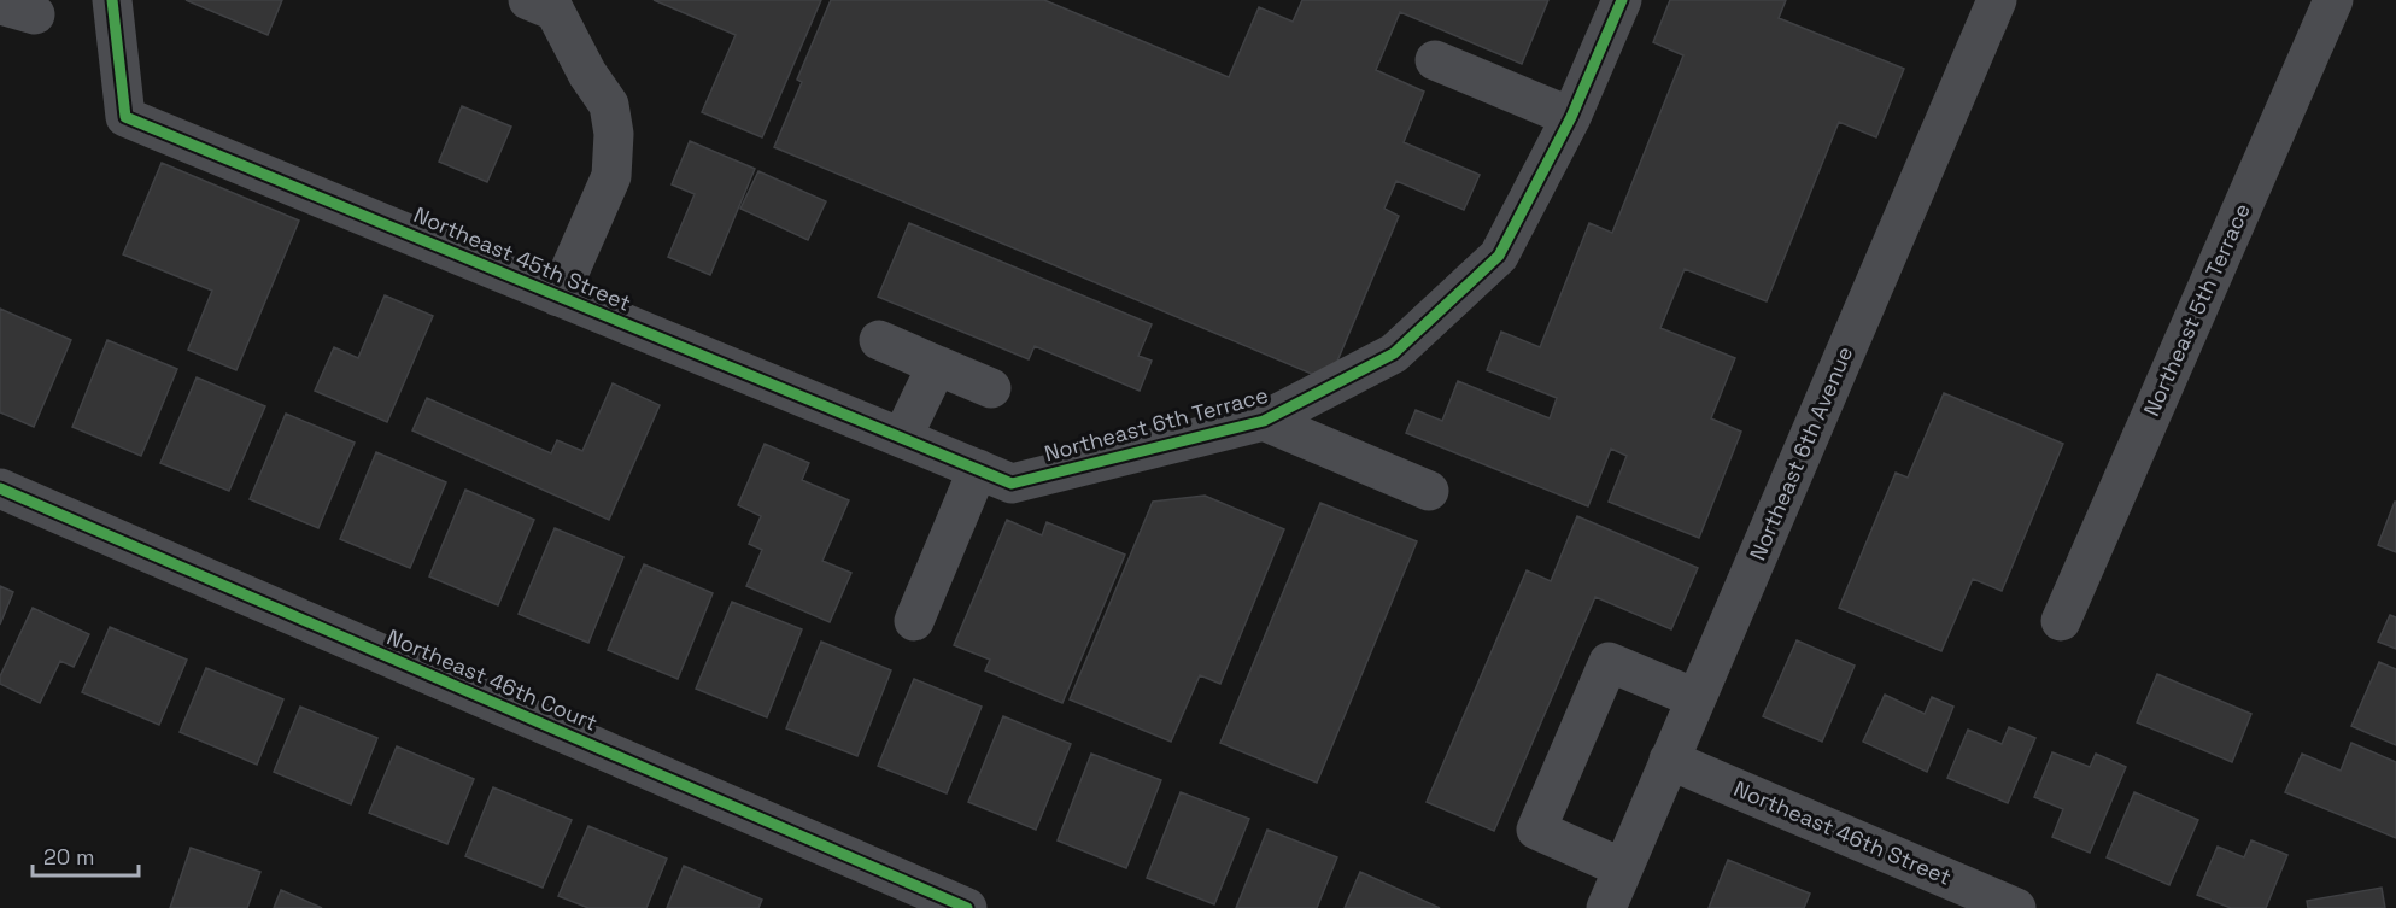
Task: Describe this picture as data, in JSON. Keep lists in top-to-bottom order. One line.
{"streets":{"street":["Northeast 45th Street","Northeast 5th Terrace","Northeast 6th Terrace","Northeast 6th Avenue","Northeast 46th Court","Northeast 46th Street"]},"crossings":[["Northeast 45th Street","Northeast 6th Terrace"],["Northeast 6th Avenue","Northeast 46th Street"]],"scale_bar":"20 m"}
